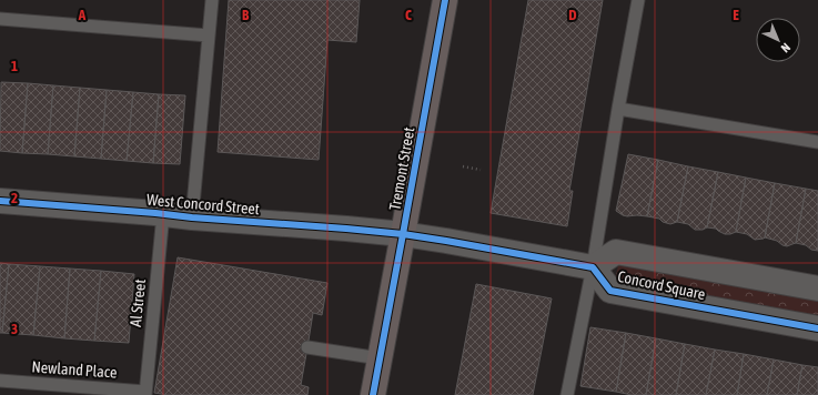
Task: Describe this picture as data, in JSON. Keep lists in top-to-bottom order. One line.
{"streets":{"main road":["Tremont Street"],"street":["West Concord Street","Concord Square"],"lane":["Al Street","Newland Place"]},"crossings":[["Tremont Street","West Concord Street"],["West Concord Street","Al Street"],["Al Street","Newland Place"]],"north":"bottom right","grid":{"columns":["A","B","C","D","E"],"rows":["1","2","3"]}}
